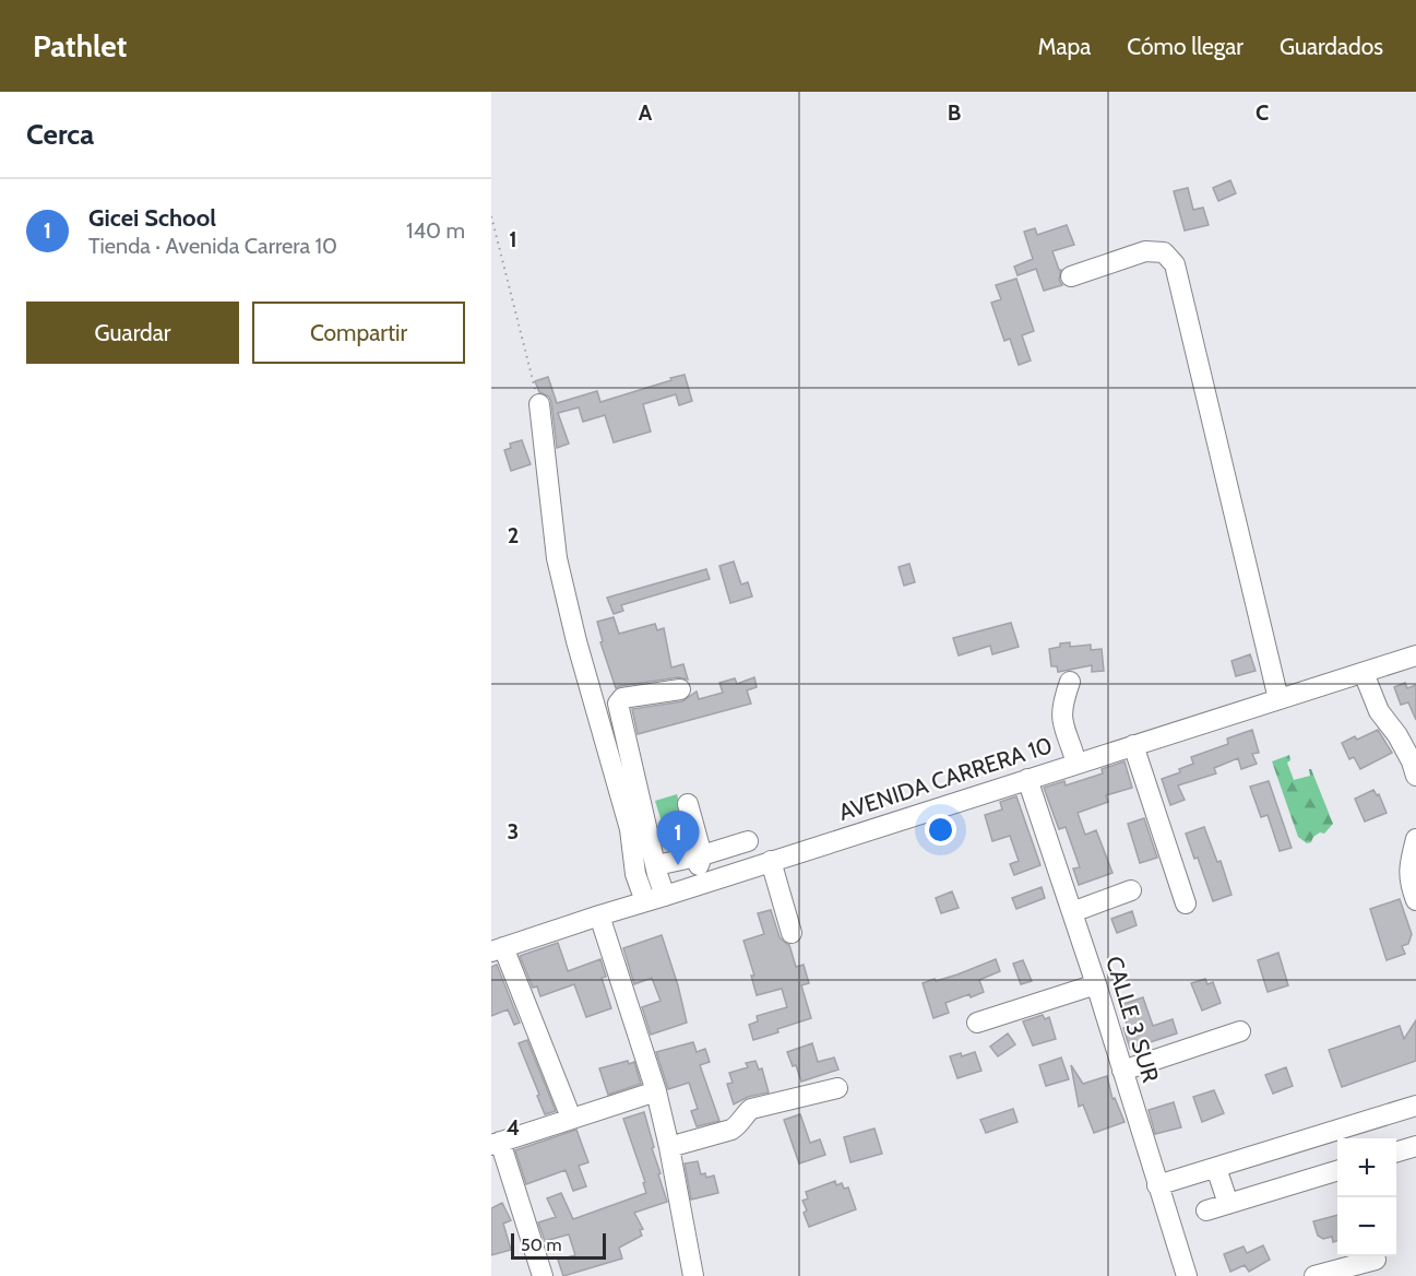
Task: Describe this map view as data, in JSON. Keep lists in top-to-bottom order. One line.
{"streets":{"street":["AVENIDA CARRERA 10","CALLE 3 SUR"]},"crossings":[["AVENIDA CARRERA 10","CALLE 3 SUR"]],"scale_bar":"50 m","page":{"header":"Pathlet","nav":["Mapa","Cómo llegar","Guardados"],"heading":"Cerca","list":[{"mark":"1","name":"Gicei School","note":"Tienda · Avenida Carrera 10","value":"140 m"}],"buttons":["Guardar","Compartir"],"pins":"1","map_buttons":["+","−"],"scale":"50 m"},"grid":{"columns":["A","B","C"],"rows":["1","2","3","4"]}}
